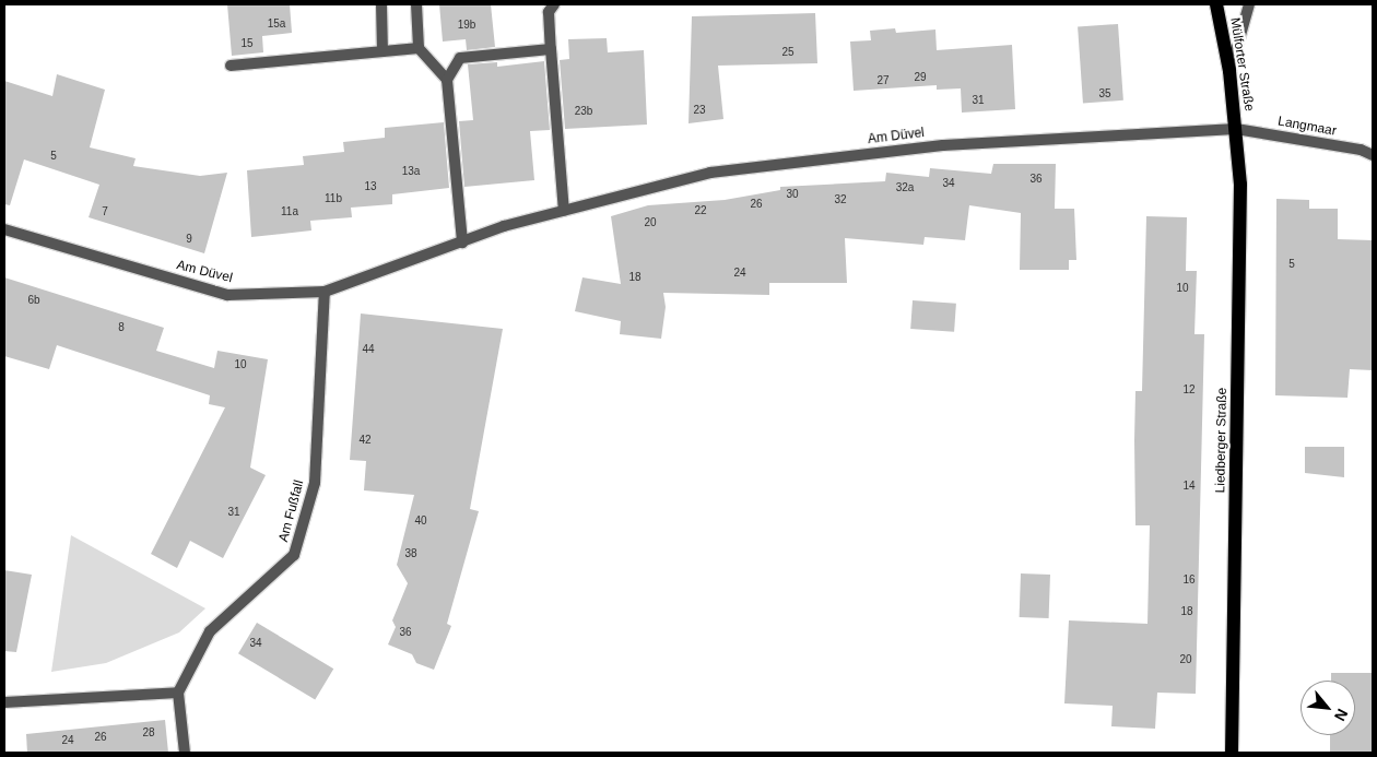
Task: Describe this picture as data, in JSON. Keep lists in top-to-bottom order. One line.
{"streets":{"main road":["Mülforter Straße","Liedberger Straße"],"street":["Langmaar","Am Düvel","Am Fußfall"]},"crossings":[["Mülforter Straße","Langmaar"],["Mülforter Straße","Am Düvel"],["Mülforter Straße","Liedberger Straße"],["Langmaar","Am Düvel"],["Langmaar","Liedberger Straße"],["Am Düvel","Liedberger Straße"],["Am Düvel","Am Fußfall"]],"house_numbers":["15a","19b","15","25","29","27","35","31","23","23b","5","13a","36","34","13","32a","30","11b","32","26","22","7","11a","20","9","5","24","18","10","6b","8","44","10","12","42","14","31","40","38","16","18","36","34","20","28","26","24"],"north":"bottom right"}
